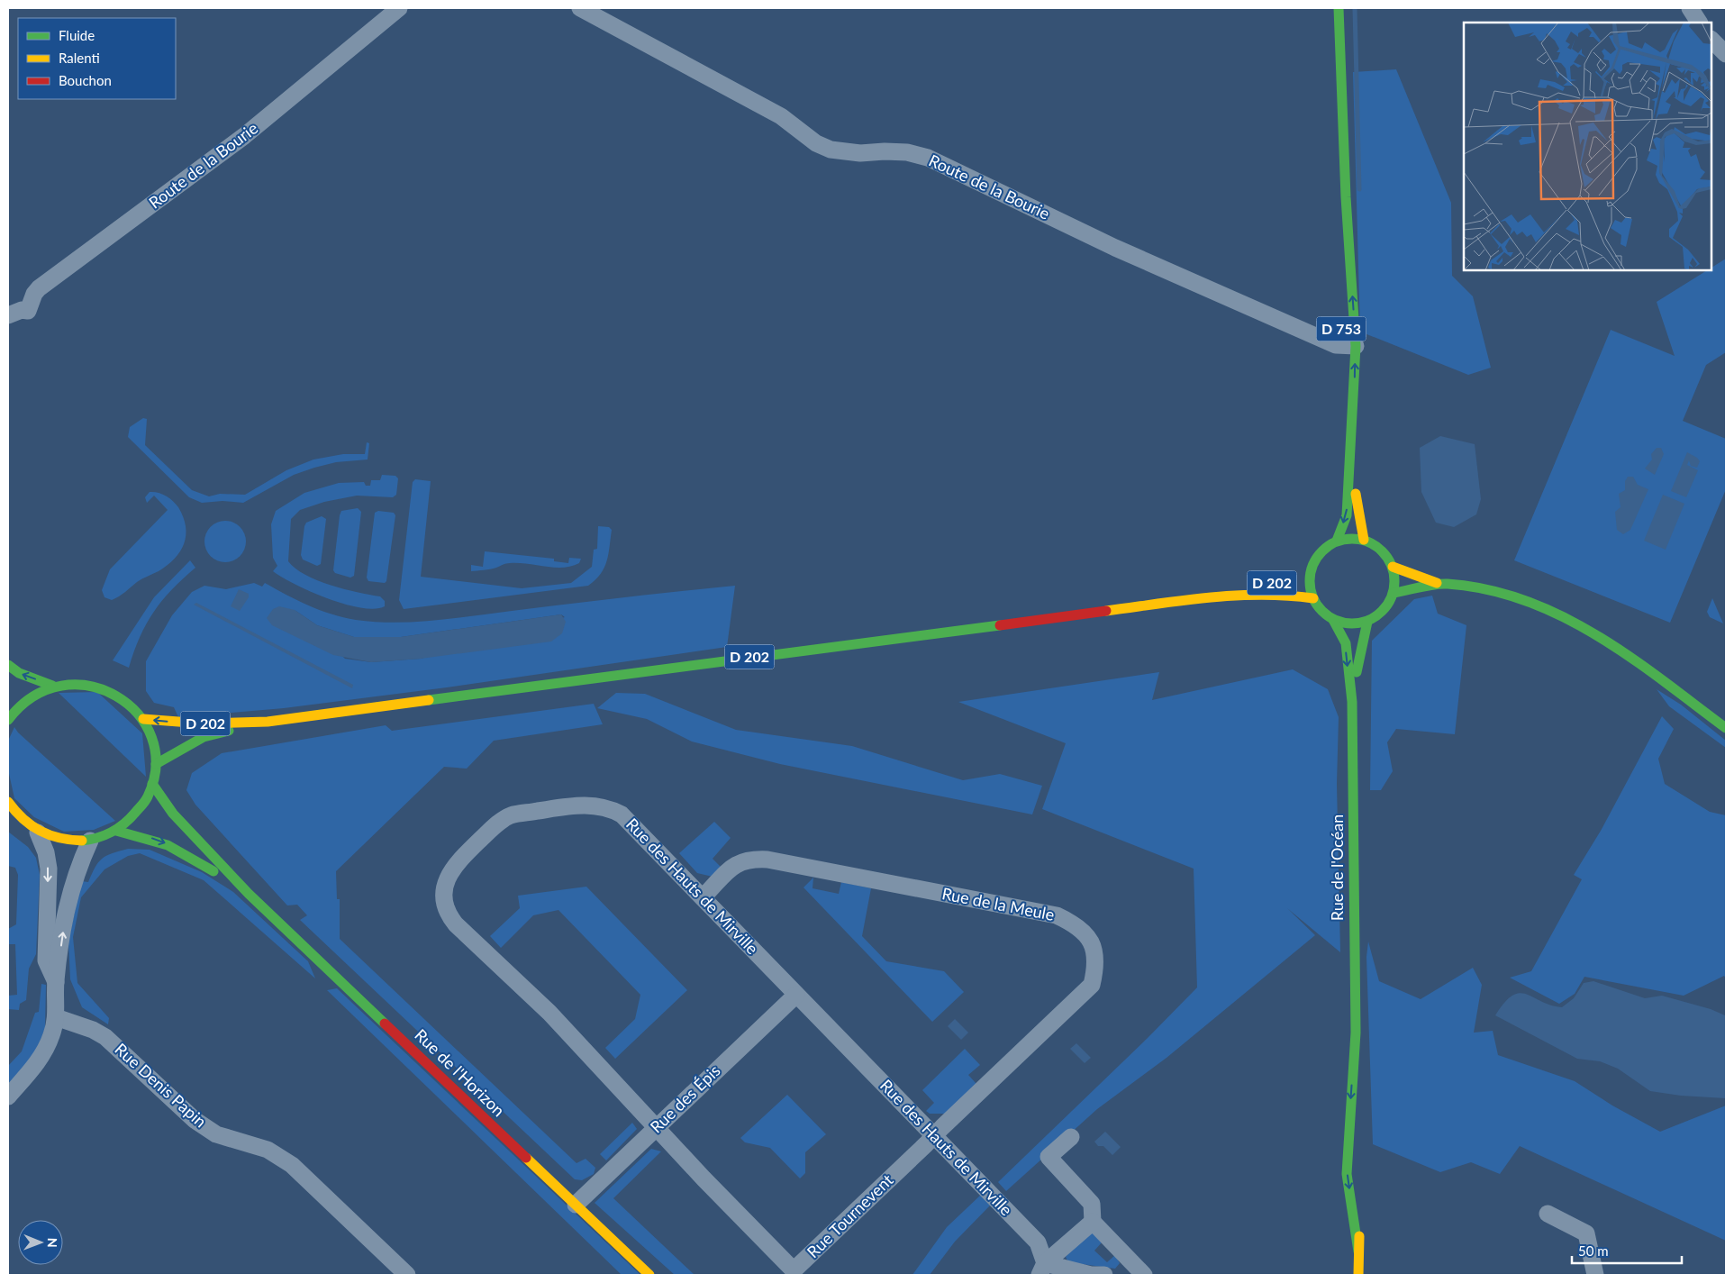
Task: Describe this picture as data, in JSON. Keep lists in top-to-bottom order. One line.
{"streets":{"main road":["D 753","D 202","Rue de l'Océan","Rue de l'Horizon"],"street":["Route de la Bourie","Rue des Hauts de Mirville","Rue de la Meule","Rue Denis Papin","Rue des Épis","Rue Tournevent"]},"crossings":[["Route de la Bourie","D 753"],["D 753","D 202"],["D 753","Rue de l'Océan"],["D 202","Rue de l'Océan"],["Rue des Hauts de Mirville","Rue de la Meule"],["Rue des Hauts de Mirville","Rue des Épis"],["Rue des Hauts de Mirville","Rue Tournevent"],["Rue de la Meule","Rue Tournevent"],["Rue de l'Horizon","Rue des Épis"],["Rue des Épis","Rue Tournevent"]],"legend":["Fluide","Ralenti","Bouchon"],"scale_bar":"50 m","north":"right"}
